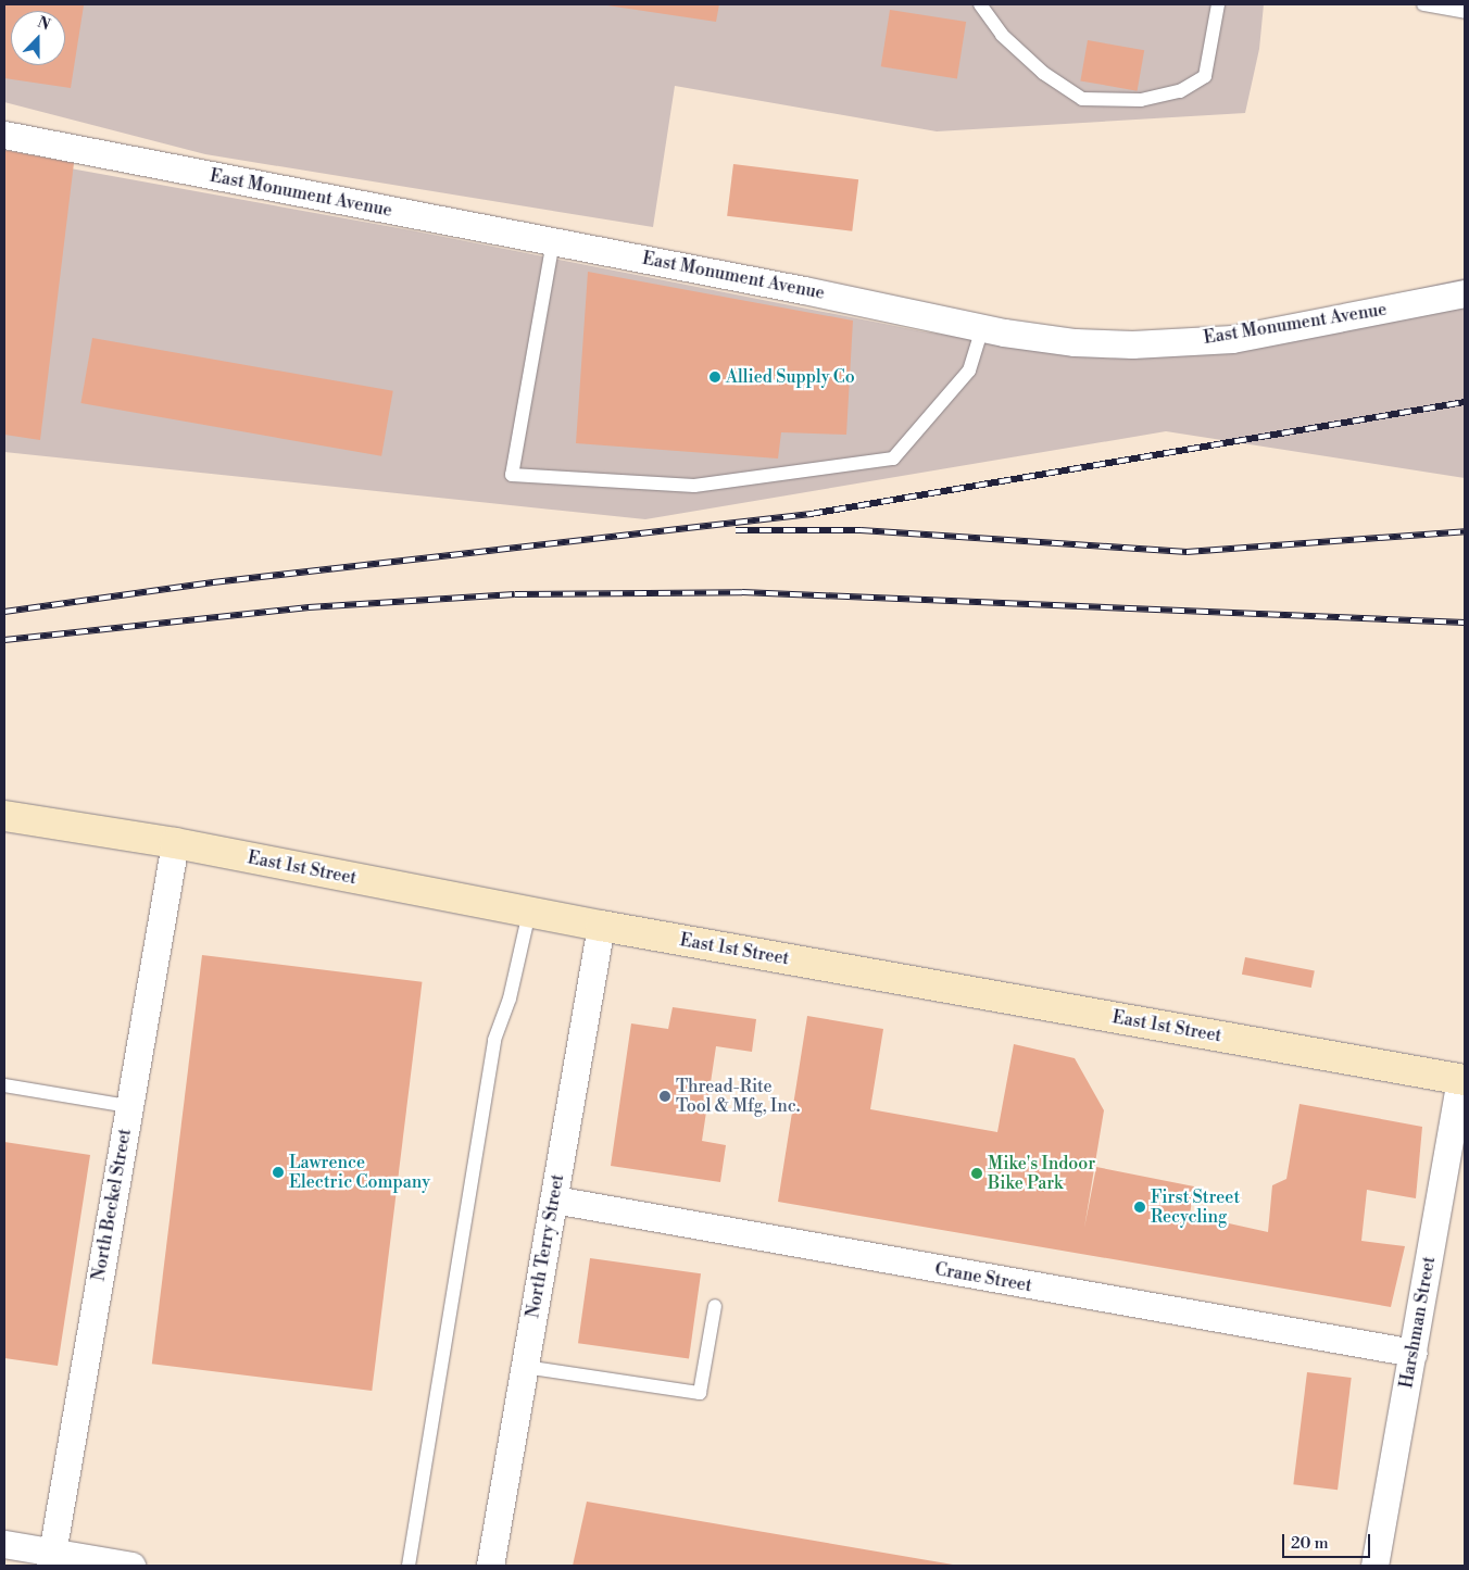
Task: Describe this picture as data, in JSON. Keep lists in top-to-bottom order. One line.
{"streets":{"main road":["East 1st Street"],"street":["East Monument Avenue","North Beckel Street","North Terry Street","Crane Street","Harshman Street"]},"crossings":[["East 1st Street","North Beckel Street"],["East 1st Street","North Terry Street"],["East 1st Street","Harshman Street"],["North Terry Street","Crane Street"],["Crane Street","Harshman Street"]],"places":["Allied Supply Co","Thread-Rite Tool & Mfg, Inc.","Lawrence Electric Company","Mike's Indoor Bike Park","First Street Recycling"],"scale_bar":"20 m","north":"top"}
